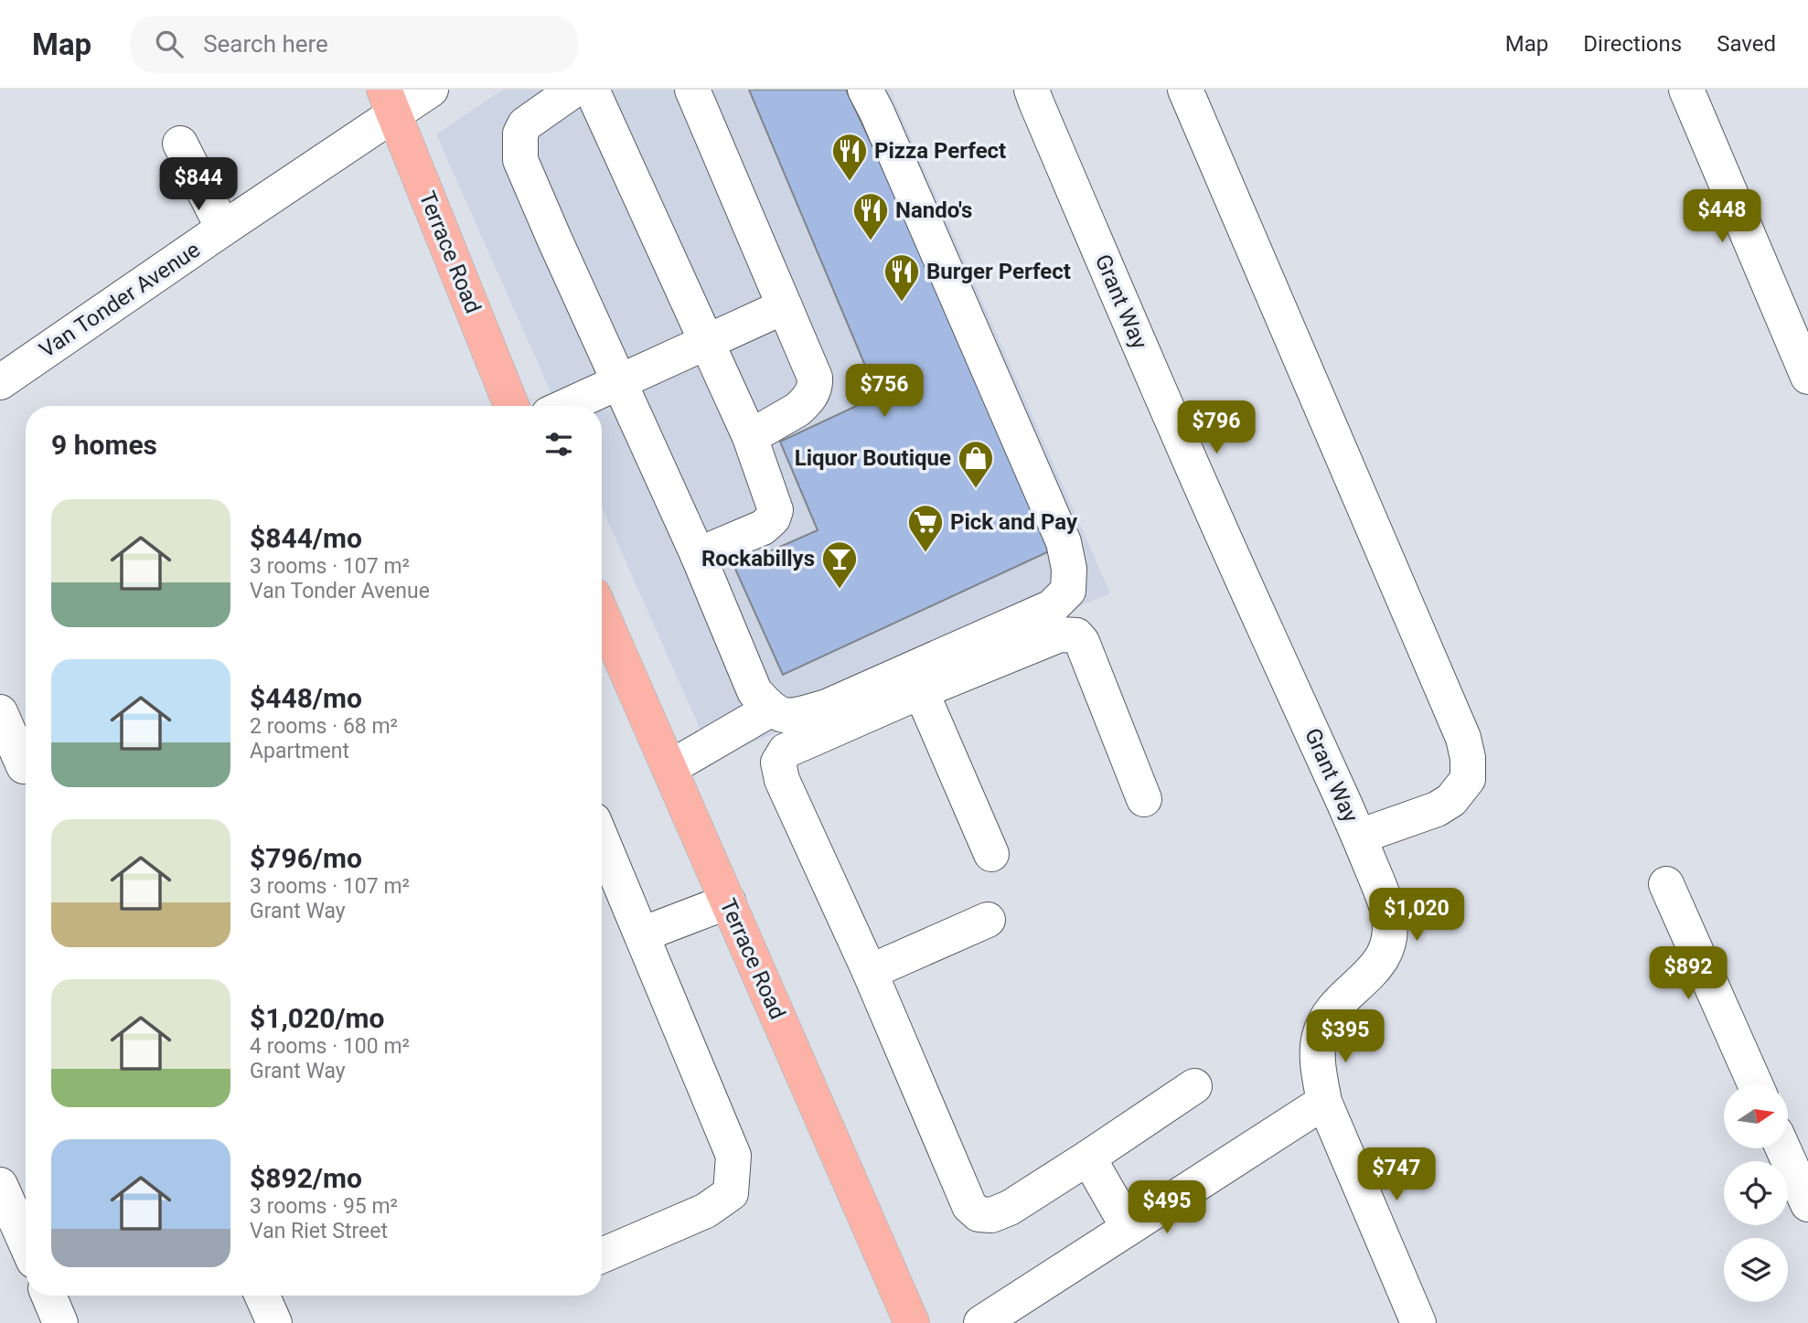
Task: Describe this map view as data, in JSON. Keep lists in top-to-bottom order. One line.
{"streets":{"main road":["Terrace Road"],"street":["Van Tonder Avenue","Grant Way"]},"crossings":[["Terrace Road","Van Tonder Avenue"]],"places":{"restaurant":["Pizza Perfect","Nando's","Burger Perfect"],"shop":["Liquor Boutique"],"supermarket":["Pick and Pay"],"bar":["Rockabillys"]},"north":"right","page":{"header":"Map","search":"Search here","nav":["Map","Directions","Saved"],"price":["$844","$448","$756","$796","$1,020","$892","$395","$747","$495"],"heading":"9 homes","list":[{"name":"$844/mo","note":"3 rooms · 107 m² · Van Tonder Avenue"},{"name":"$448/mo","note":"2 rooms · 68 m² · Apartment"},{"name":"$796/mo","note":"3 rooms · 107 m² · Grant Way"},{"name":"$1,020/mo","note":"4 rooms · 100 m² · Grant Way"},{"name":"$892/mo","note":"3 rooms · 95 m² · Van Riet Street"}]}}
